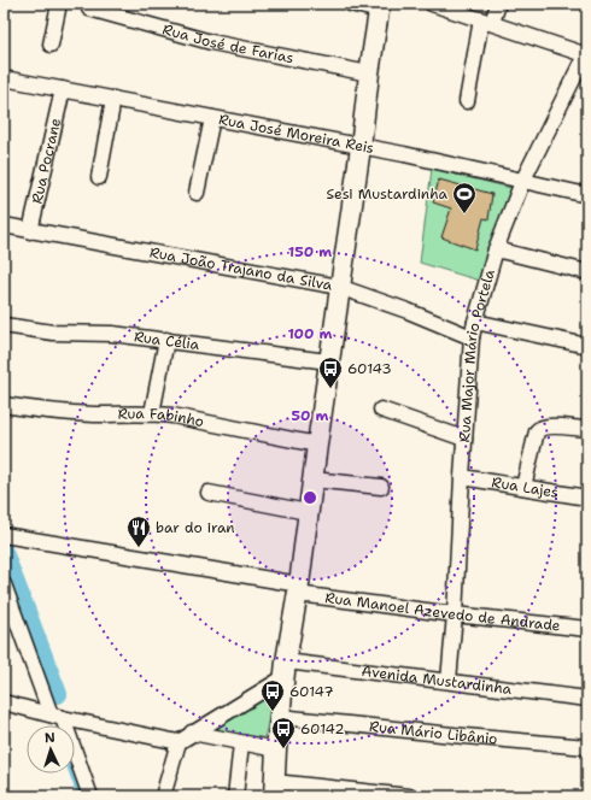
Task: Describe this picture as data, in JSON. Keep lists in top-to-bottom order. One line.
{"streets":{"street":["Rua José de Farias","Rua José Moreira Reis","Rua Pocrane","Rua João Trajano da Silva","Rua Célia","Rua Major Mário Portela","Rua Fabinho","Rua Lajes","Rua Manoel Azevedo de Andrade","Avenida Mustardinha","Rua Mário Libânio"]},"crossings":[["Rua José Moreira Reis","Rua Pocrane"],["Rua José Moreira Reis","Rua Major Mário Portela"],["Rua Pocrane","Rua João Trajano da Silva"],["Rua João Trajano da Silva","Rua Major Mário Portela"],["Rua Major Mário Portela","Rua Lajes"],["Rua Major Mário Portela","Rua Manoel Azevedo de Andrade"],["Rua Major Mário Portela","Avenida Mustardinha"]],"places":{"sports":["Sesi Mustardinha"],"bus stop":["60143","60147","60142"],"restaurant":["bar do iran"]},"north":"top","rings":["150 m","100 m","50 m"]}
